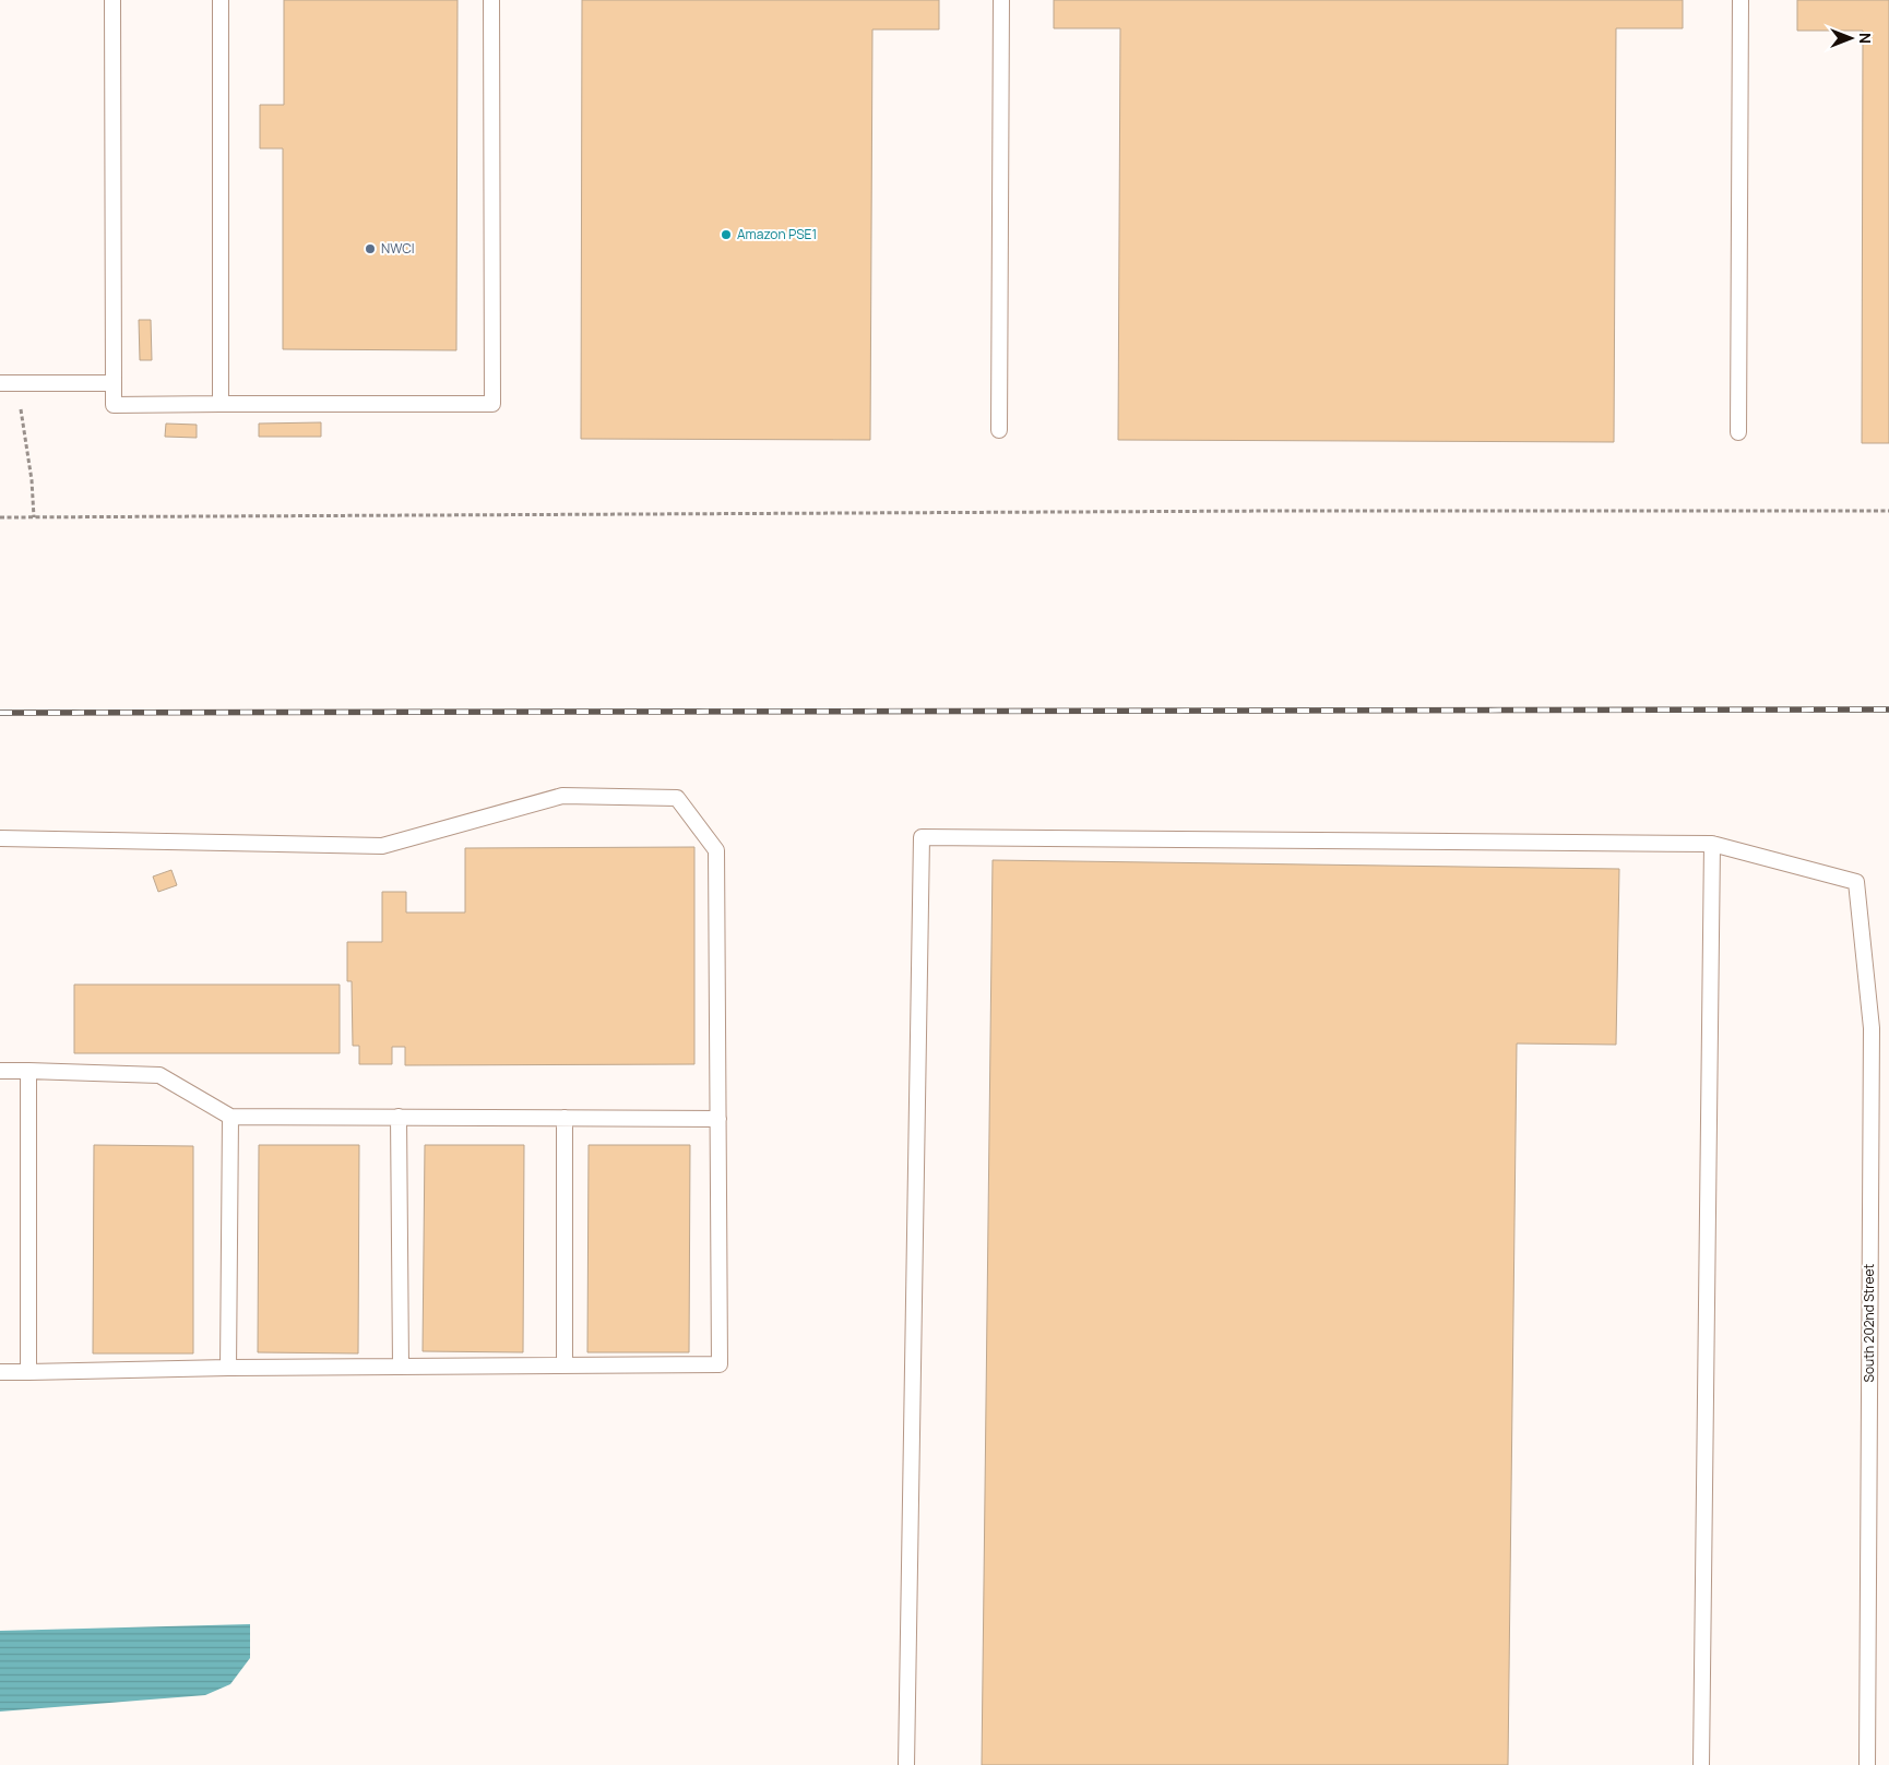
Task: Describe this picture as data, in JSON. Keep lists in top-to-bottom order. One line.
{"streets":{"lane":["South 202nd Street"]},"places":["Amazon PSE1","NWCI"],"north":"right"}
